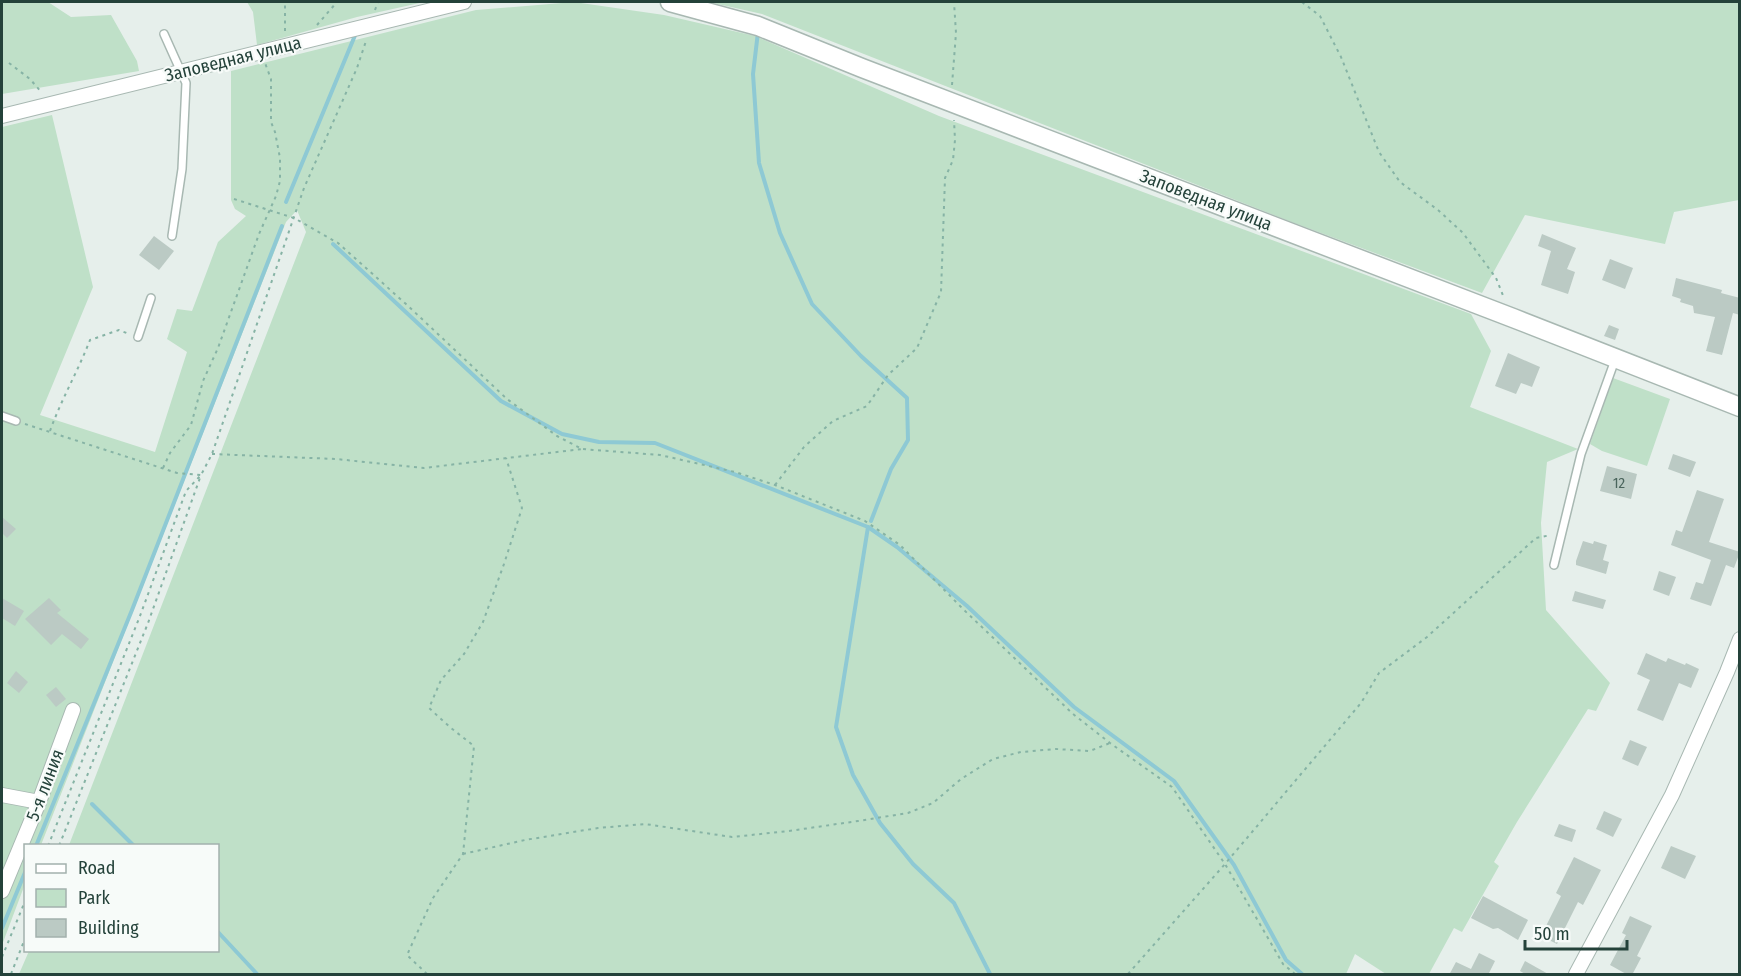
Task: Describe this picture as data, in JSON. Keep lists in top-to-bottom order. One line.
{"streets":{"street":["Заповедная улица","5-я линия"]},"house_numbers":["12"],"legend":["Road","Park","Building"],"scale_bar":"50 m"}
